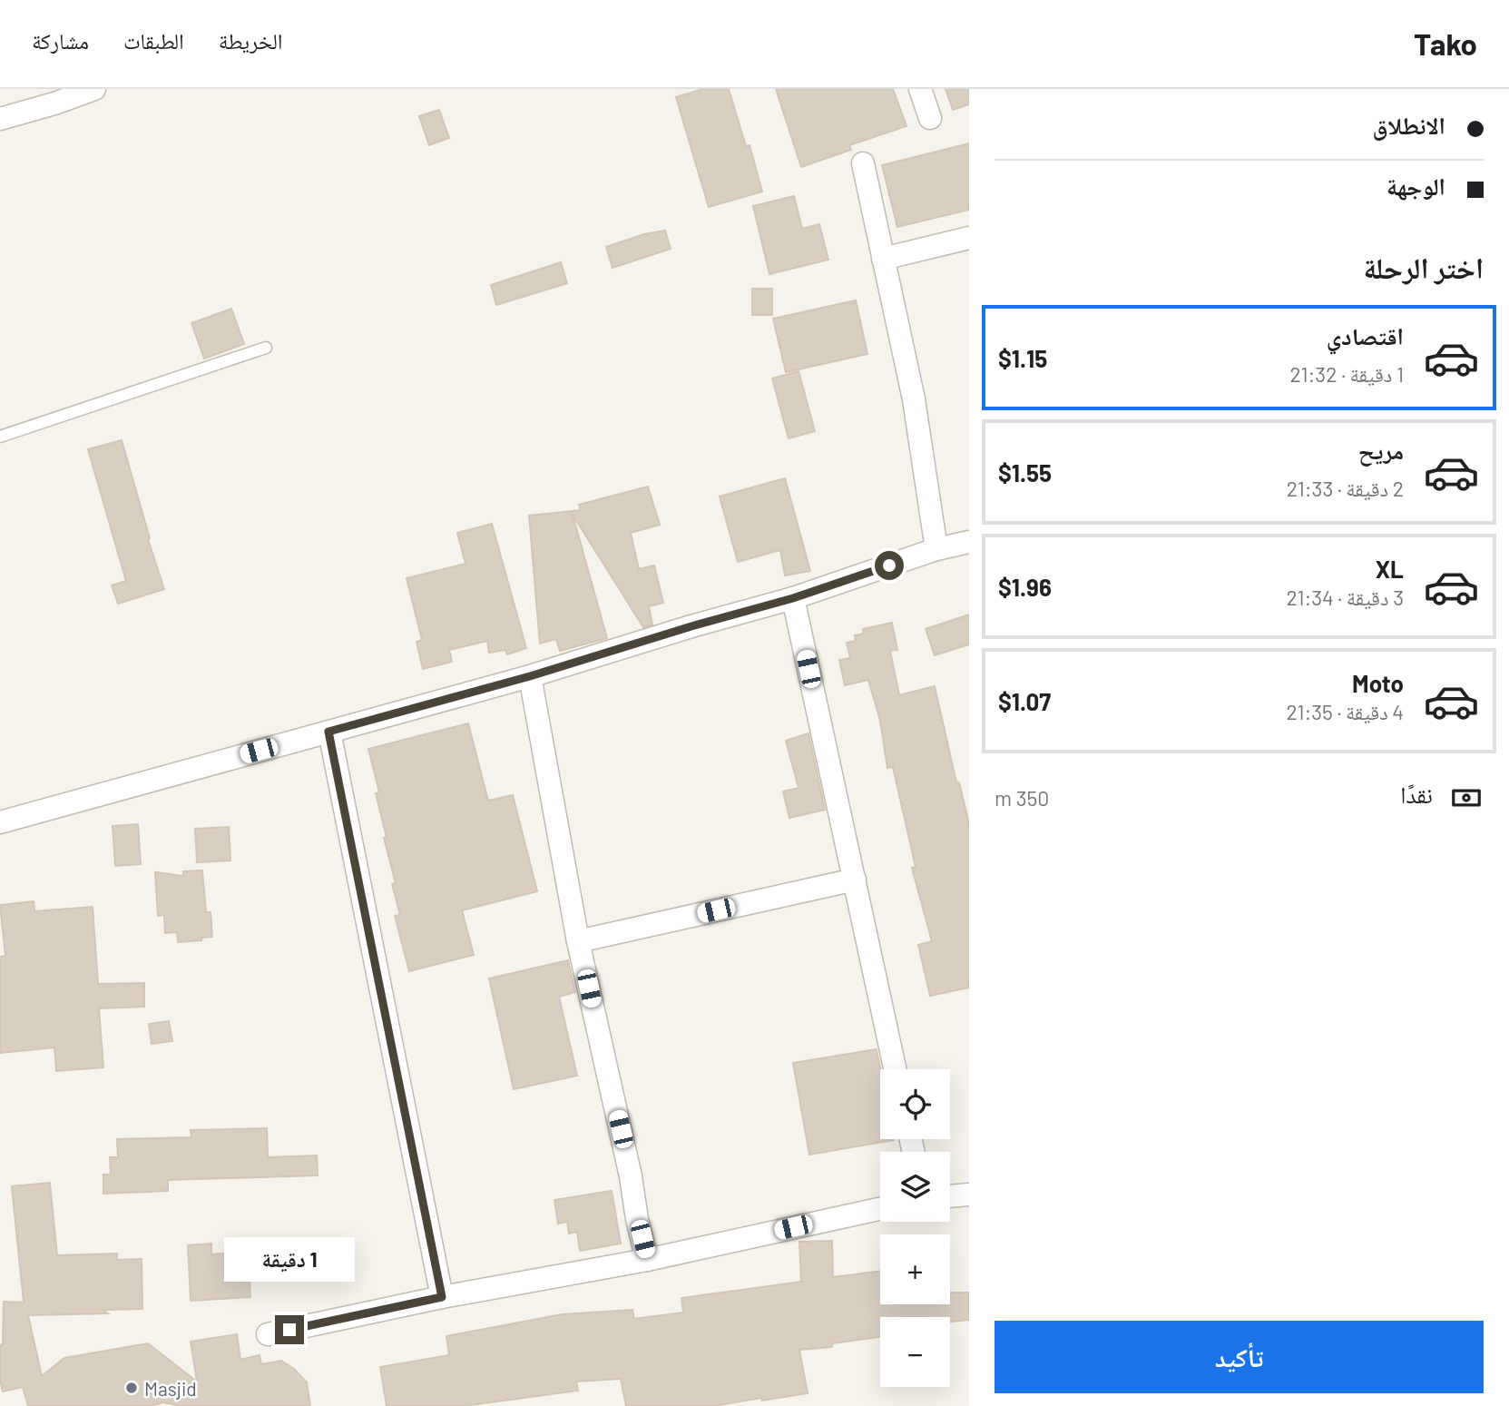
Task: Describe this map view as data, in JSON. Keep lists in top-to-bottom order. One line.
{"places":["Masjid"],"page":{"header":"Tako","nav":["الخريطة","الطبقات","مشاركة"],"banner":["الانطلاق","الوجهة"],"heading":"اختر الرحلة","list":[{"name":"اقتصادي","note":"1 دقيقة · 21:32","value":"$1.15"},{"name":"مريح","note":"2 دقيقة · 21:33","value":"$1.55"},{"name":"XL","note":"3 دقيقة · 21:34","value":"$1.96"},{"name":"Moto","note":"4 دقيقة · 21:35","value":"$1.07"}],"pay":["نقدًا","350 m"],"map_buttons":["+","−"],"bubble":"1 دقيقة","buttons":"تأكيد"}}
